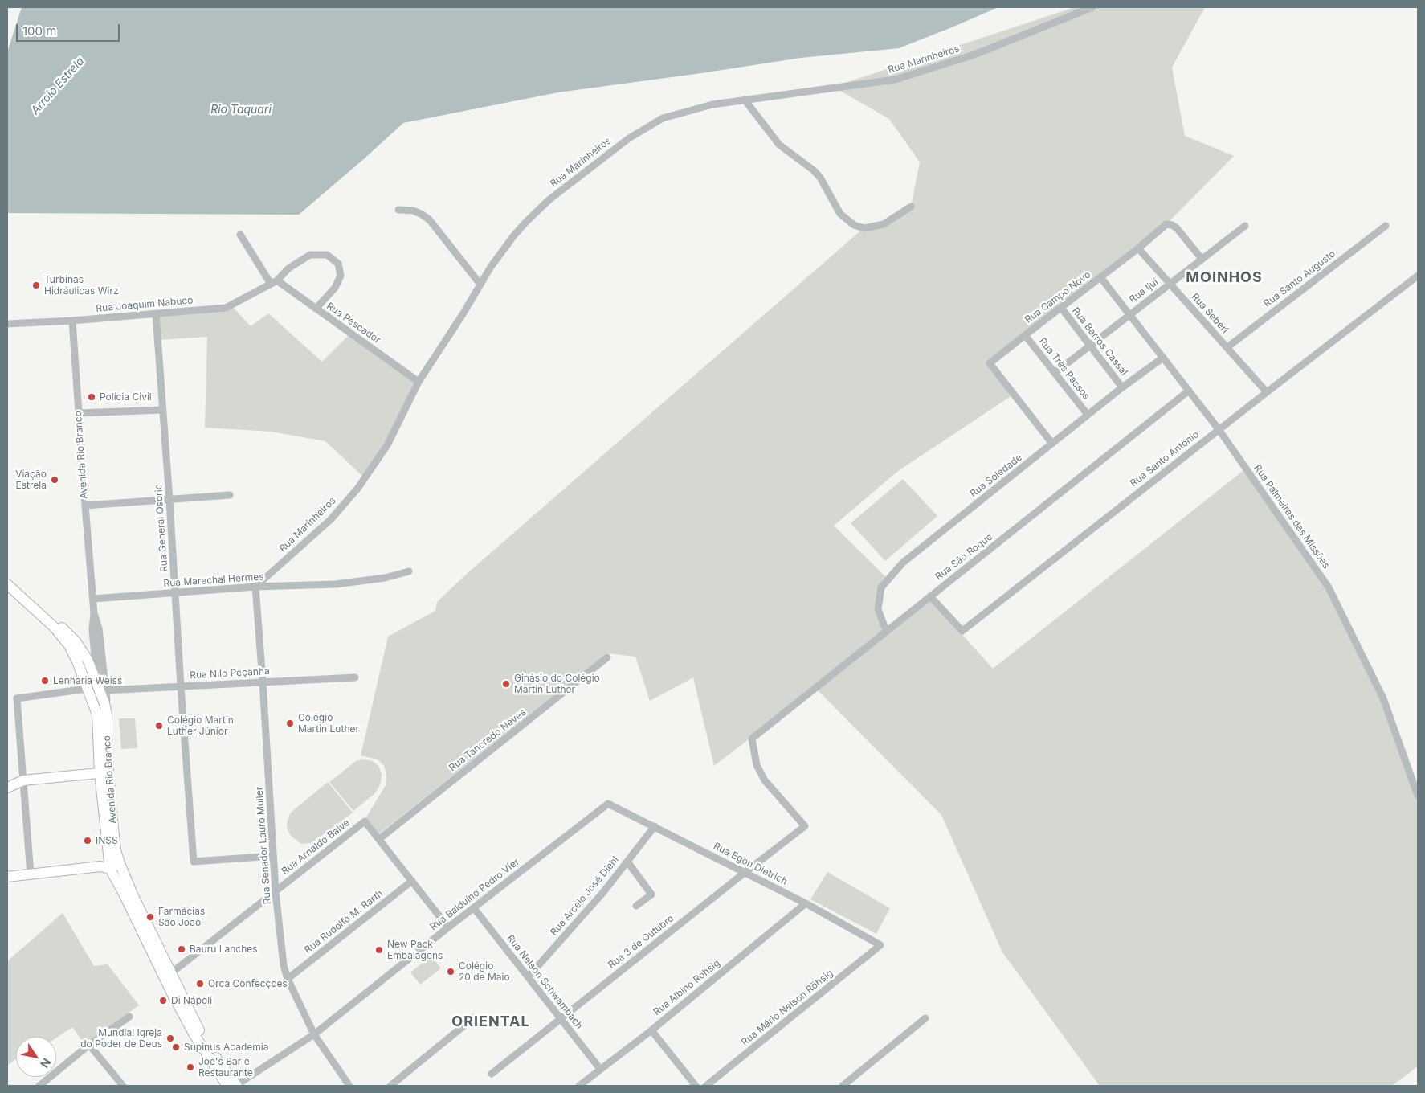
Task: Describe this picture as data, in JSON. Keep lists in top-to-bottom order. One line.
{"streets":{"main road":["Avenida Rio Branco"],"street":["Rua Marinheiros","Rua Santo Augusto","Rua Ijuí","Rua Campo Novo","Rua Joaquim Nabuco","Rua Seberi","Rua Pescador","Rua Barros Cassal","Rua Três Passos","Rua Santo Antônio","Rua Soledade","Rua Palmeiras das Missões","Rua General Osorio","Rua São Roque","Rua Marechal Hermes","Rua Nilo Peçanha","Rua Tancredo Neves","Rua Senador Lauro Muller","Rua Arnaldo Balve","Rua Egon Dietrich","Rua Balduíno Pedro Vier","Rua Arcelo José Diehl","Rua Rudolfo M. Rarth","Rua 3 de Outubro","Rua Nelson Schwambach","Rua Albino Rohsig","Rua Mário Nelson Röhsig"]},"crossings":[["Rua Marinheiros","Rua Pescador"],["Rua Marinheiros","Rua Marechal Hermes"],["Rua Marinheiros","Rua Senador Lauro Muller"],["Rua Santo Augusto","Rua Seberi"],["Rua Ijuí","Rua Campo Novo"],["Rua Ijuí","Rua Seberi"],["Rua Ijuí","Rua Barros Cassal"],["Rua Ijuí","Rua Três Passos"],["Rua Ijuí","Rua Palmeiras das Missões"],["Rua Campo Novo","Rua Seberi"],["Rua Campo Novo","Rua Barros Cassal"],["Rua Campo Novo","Rua Três Passos"],["Rua Campo Novo","Rua Soledade"],["Rua Campo Novo","Rua Palmeiras das Missões"],["Rua Joaquim Nabuco","Rua Pescador"],["Rua Joaquim Nabuco","Avenida Rio Branco"],["Rua Joaquim Nabuco","Rua General Osorio"],["Rua Seberi","Rua Santo Antônio"],["Rua Barros Cassal","Rua Soledade"],["Rua Três Passos","Rua Soledade"],["Avenida Rio Branco","Rua Marechal Hermes"],["Avenida Rio Branco","Rua Nilo Peçanha"],["Avenida Rio Branco","Rua Arnaldo Balve"],["Avenida Rio Branco","Rua Balduíno Pedro Vier"],["Rua Santo Antônio","Rua Palmeiras das Missões"],["Rua Santo Antônio","Rua São Roque"],["Rua Soledade","Rua Palmeiras das Missões"],["Rua Soledade","Rua São Roque"],["Rua Palmeiras das Missões","Rua São Roque"],["Rua General Osorio","Rua Marechal Hermes"],["Rua General Osorio","Rua Nilo Peçanha"],["Rua General Osorio","Rua Senador Lauro Muller"],["Rua São Roque","Rua 3 de Outubro"],["Rua Marechal Hermes","Rua Senador Lauro Muller"],["Rua Nilo Peçanha","Rua Senador Lauro Muller"],["Rua Tancredo Neves","Rua Arnaldo Balve"],["Rua Senador Lauro Muller","Rua Arnaldo Balve"],["Rua Senador Lauro Muller","Rua Balduíno Pedro Vier"],["Rua Senador Lauro Muller","Rua Rudolfo M. Rarth"],["Rua Egon Dietrich","Rua Balduíno Pedro Vier"],["Rua Egon Dietrich","Rua Arcelo José Diehl"],["Rua Egon Dietrich","Rua 3 de Outubro"],["Rua Egon Dietrich","Rua Albino Rohsig"],["Rua Egon Dietrich","Rua Mário Nelson Röhsig"],["Rua Balduíno Pedro Vier","Rua Nelson Schwambach"],["Rua Arcelo José Diehl","Rua Nelson Schwambach"],["Rua 3 de Outubro","Rua Nelson Schwambach"],["Rua Nelson Schwambach","Rua Albino Rohsig"]],"districts":["MOINHOS","ORIENTAL"],"water":["Arroio Estrela","Rio Taquari"],"places":["Turbinas Hidráulicas Wirz","Polícia Civil","Viação Estrela","Lenharia Weiss","Ginásio do Colégio Martin Luther","Colégio Martin Luther","Colégio Martin Luther Júnior","INSS","Farmácias São João","Bauru Lanches","New Pack Embalagens","Colégio 20 de Maio","Orca Confecções","Di Nápoli","Mundial Igreja do Poder de Deus","Supinus Academia","Joe's Bar e Restaurante"],"scale_bar":"100 m","north":"bottom right"}
